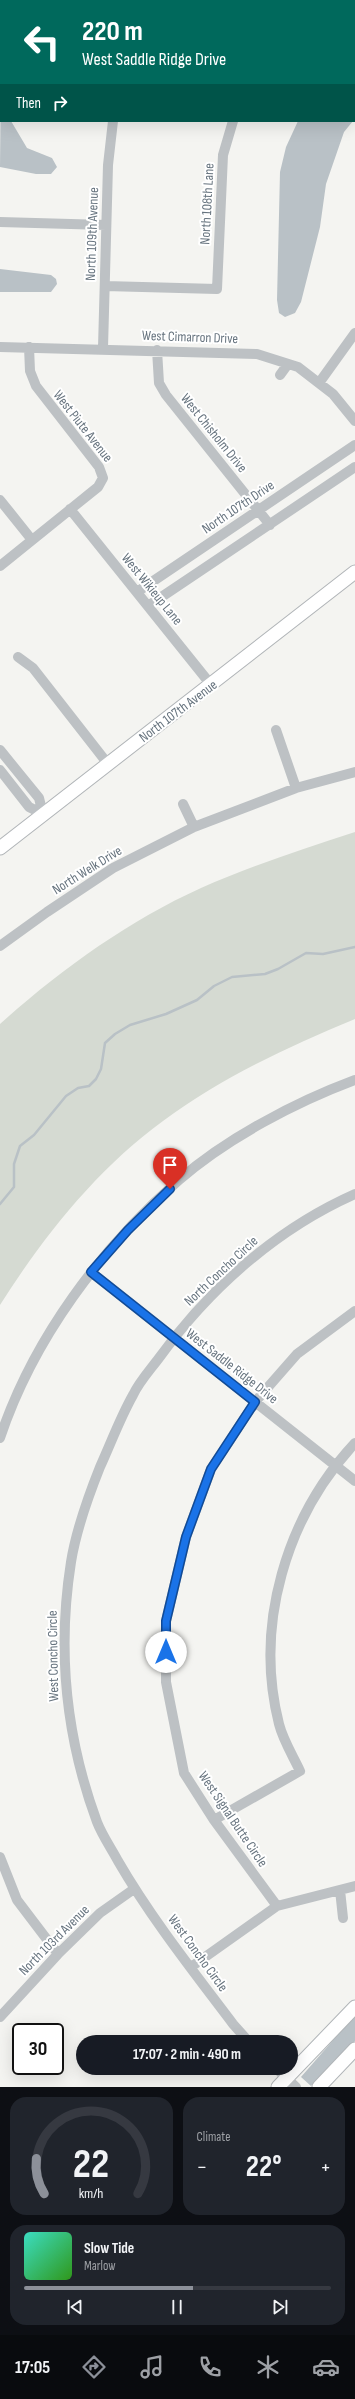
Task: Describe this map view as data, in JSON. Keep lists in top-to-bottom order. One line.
{"streets":{"main road":["North 107th Avenue"],"street":["North 108th Lane","North 109th Avenue","West Cimarron Drive","West Piute Avenue","West Chisholm Drive","North 107th Drive","West Wikieup Lane","North Welk Drive","North Concho Circle","West Saddle Ridge Drive","West Concho Circle","West Signal Butte Circle","North 103rd Avenue"]},"crossings":[["North 108th Lane","North 109th Avenue"],["North 109th Avenue","West Cimarron Drive"],["West Cimarron Drive","West Piute Avenue"],["West Cimarron Drive","West Chisholm Drive"],["West Piute Avenue","West Wikieup Lane"],["West Chisholm Drive","North 107th Drive"],["North 107th Drive","West Wikieup Lane"],["West Wikieup Lane","North 107th Avenue"],["North Concho Circle","West Saddle Ridge Drive"],["North Concho Circle","West Concho Circle"],["West Saddle Ridge Drive","West Concho Circle"],["West Saddle Ridge Drive","West Signal Butte Circle"],["West Concho Circle","North 103rd Avenue"]],"page":{"turn":["220 m","West Saddle Ridge Drive"],"then":"Then","limit":"30","trip":"17:07 · 2 min · 490 m","tile":"Climate","heat":["−","22°","+"],"song":["Slow Tide","Marlow"],"tabs":"17:05","gauge":["22","km/h"]}}
